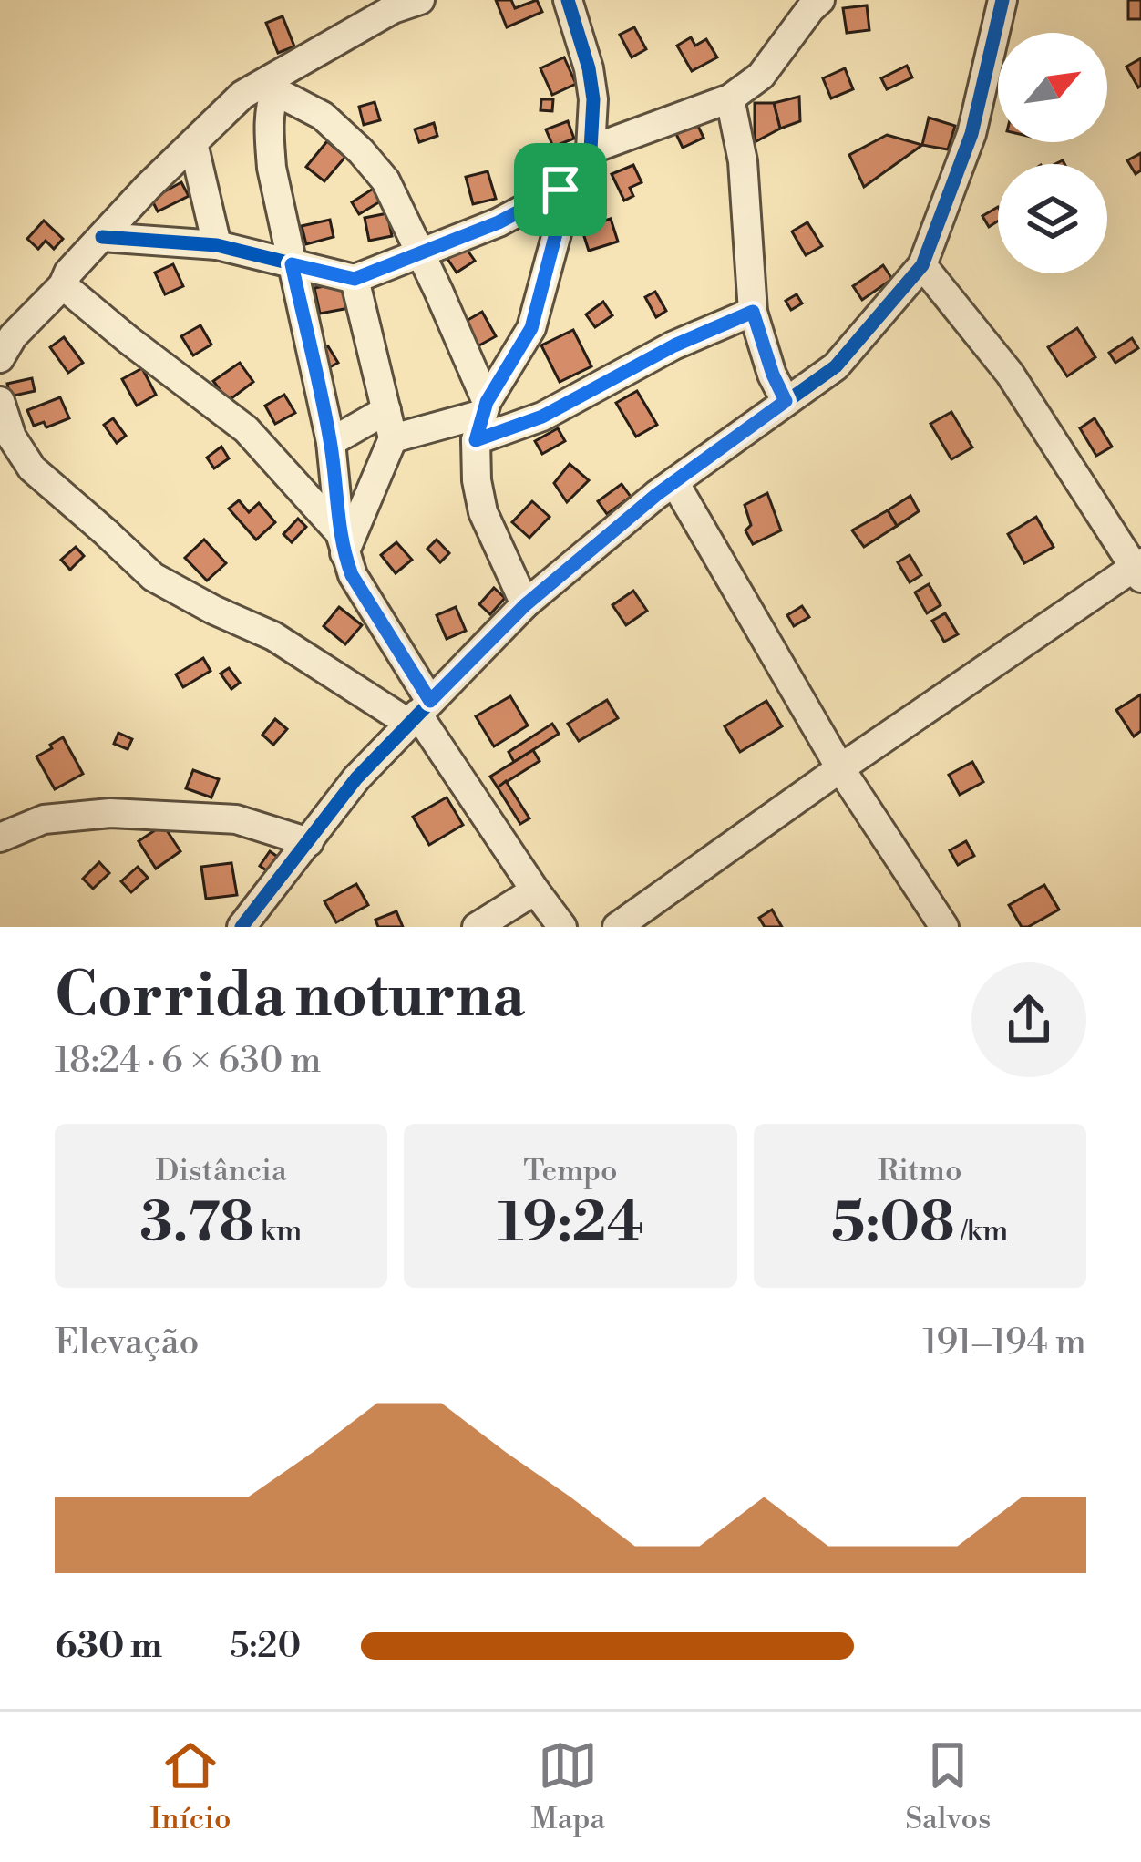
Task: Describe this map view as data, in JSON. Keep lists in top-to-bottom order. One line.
{"north":"top right","page":{"heading":["Corrida noturna","18:24 · 6 × 630 m"],"stats":[["Distância","3.78 km"],["Tempo","19:24"],["Ritmo","5:08 /km"]],"chart":["Elevação","191–194 m"],"list":[{"name":"630 m","note":"5:20"}],"tabs":["Início","Mapa","Salvos"]}}
